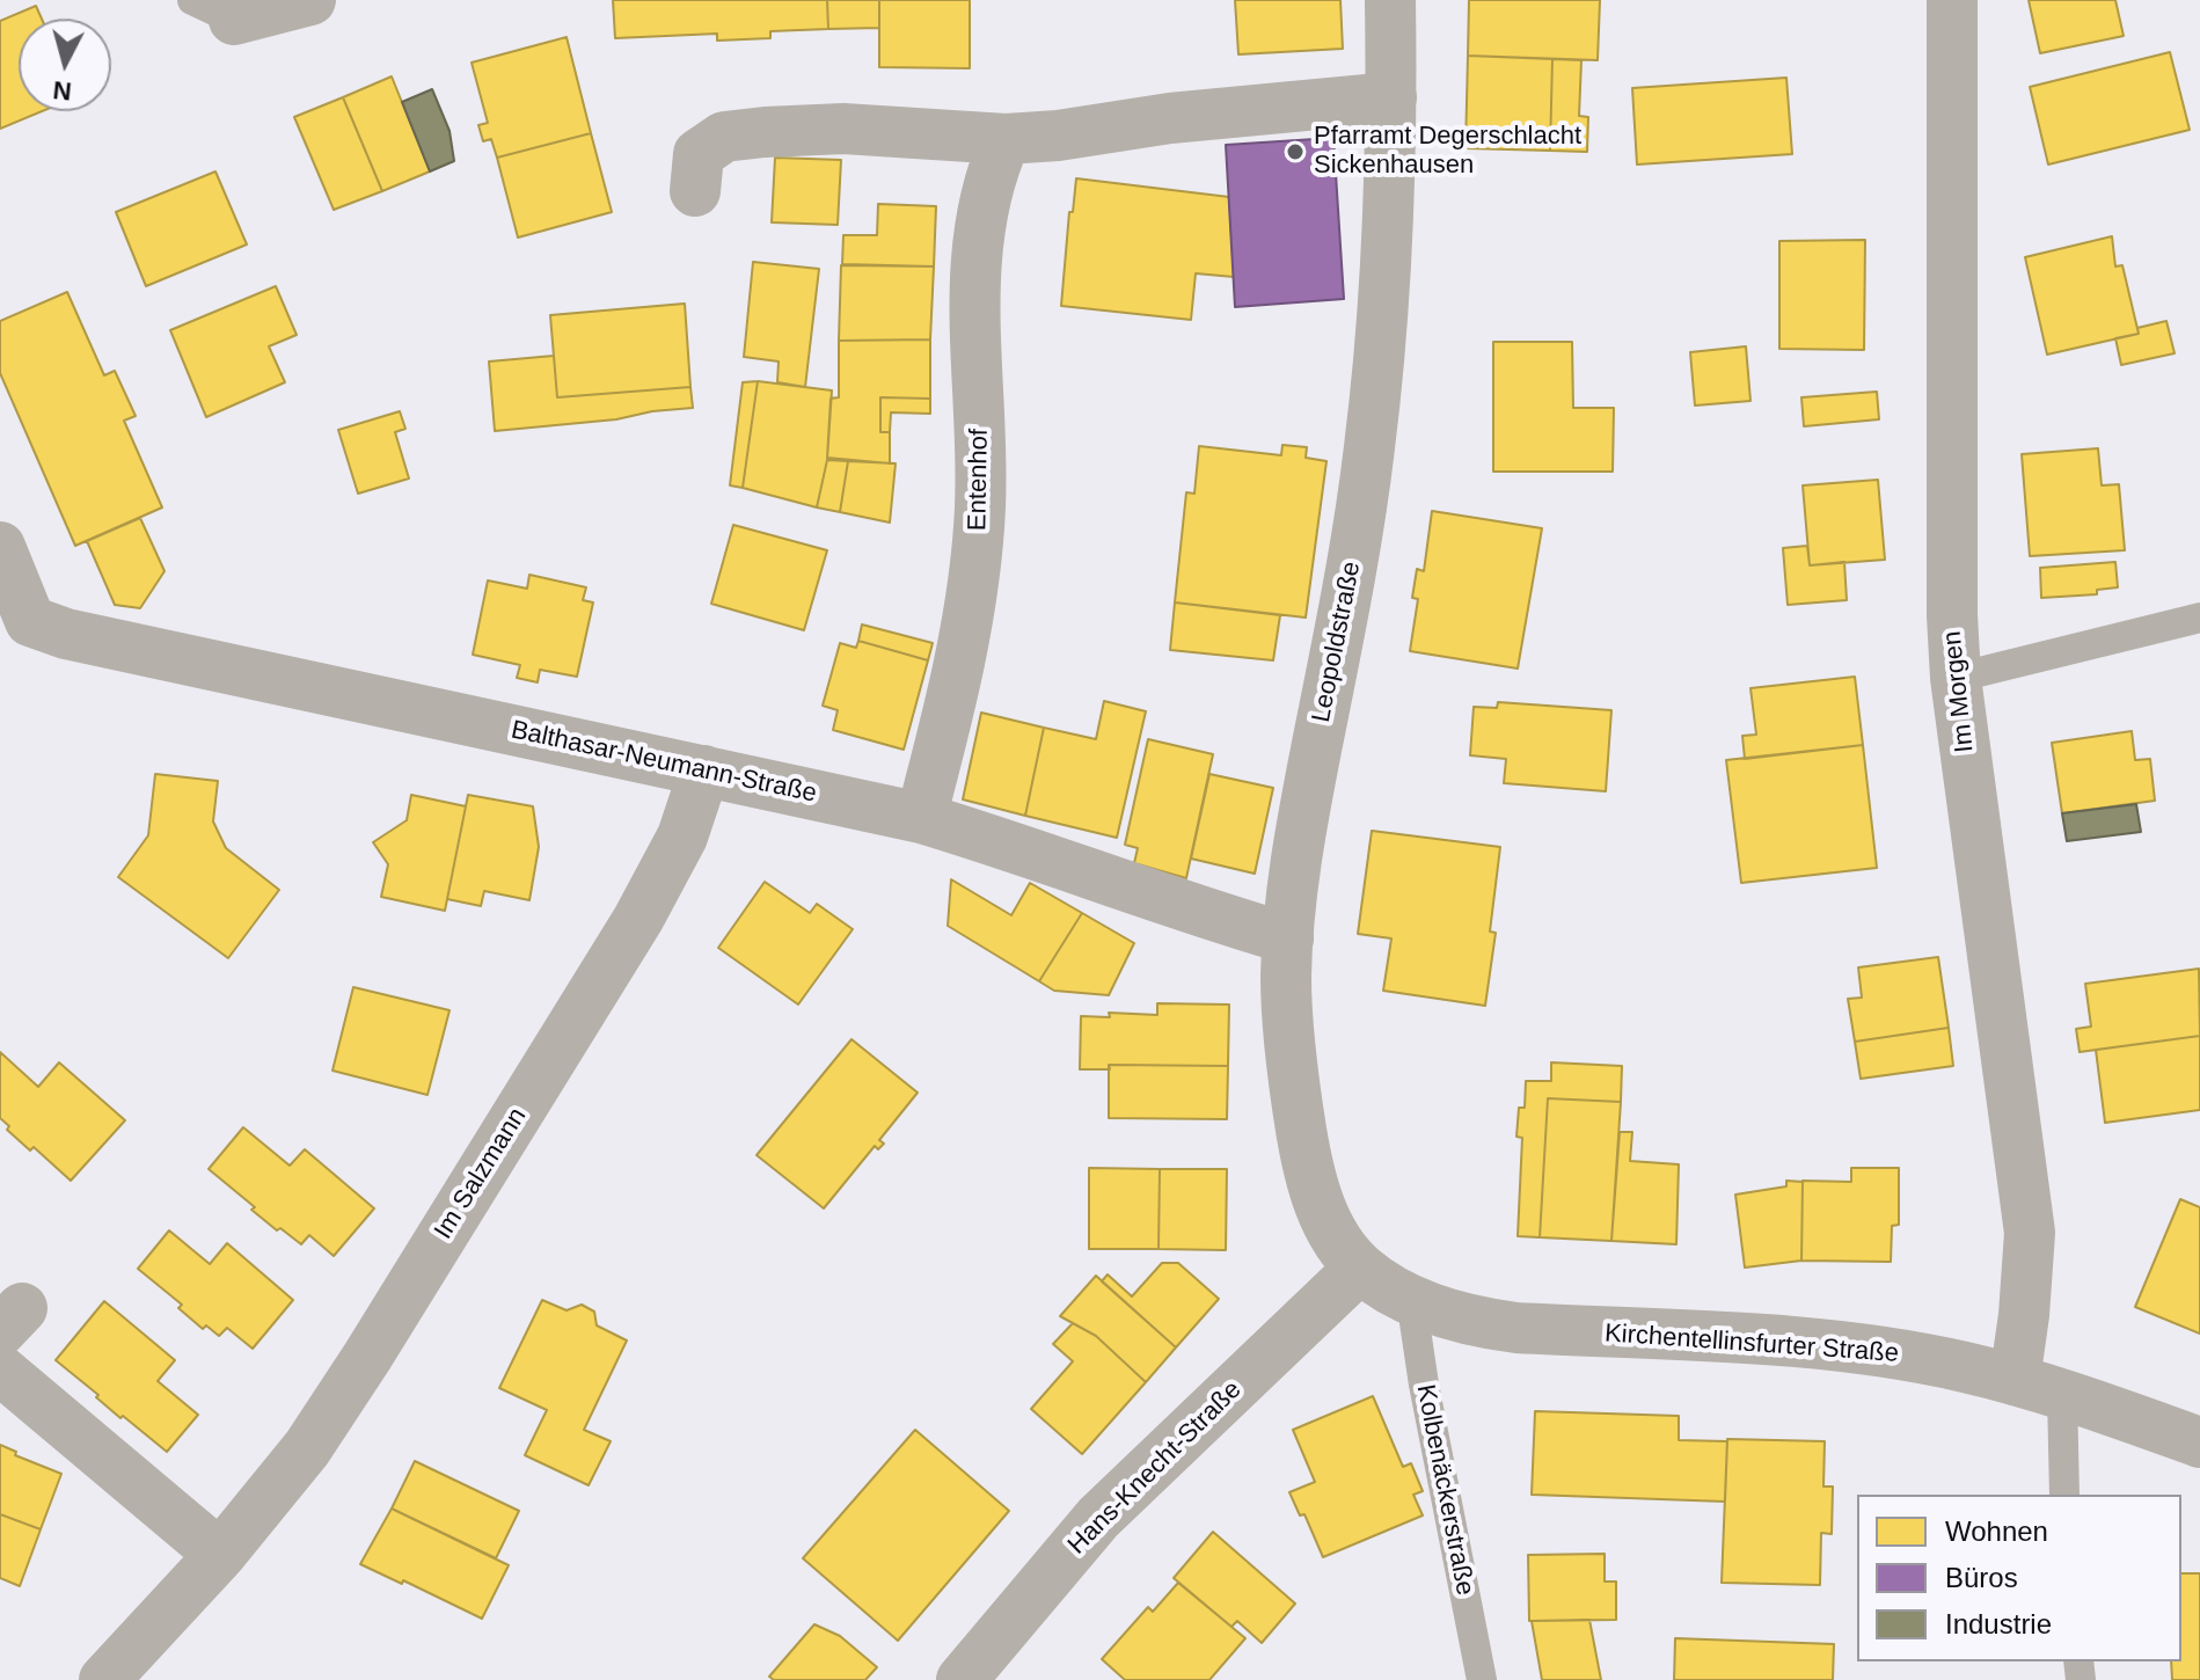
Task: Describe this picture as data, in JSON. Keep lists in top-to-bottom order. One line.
{"streets":{"street":["Entenhof","Leopoldstraße","Im Morgen","Balthasar-Neumann-Straße","Im Salzmann","Kirchentellinsfurter Straße","Hans-Knecht-Straße"],"lane":["Kolbenäckerstraße"]},"crossings":[["Entenhof","Balthasar-Neumann-Straße"],["Leopoldstraße","Balthasar-Neumann-Straße"],["Leopoldstraße","Kirchentellinsfurter Straße"],["Leopoldstraße","Hans-Knecht-Straße"],["Im Morgen","Kirchentellinsfurter Straße"],["Balthasar-Neumann-Straße","Im Salzmann"],["Kirchentellinsfurter Straße","Hans-Knecht-Straße"],["Kirchentellinsfurter Straße","Kolbenäckerstraße"]],"places":["Pfarramt Degerschlacht Sickenhausen"],"legend":["Wohnen","Büros","Industrie"],"north":"bottom"}
